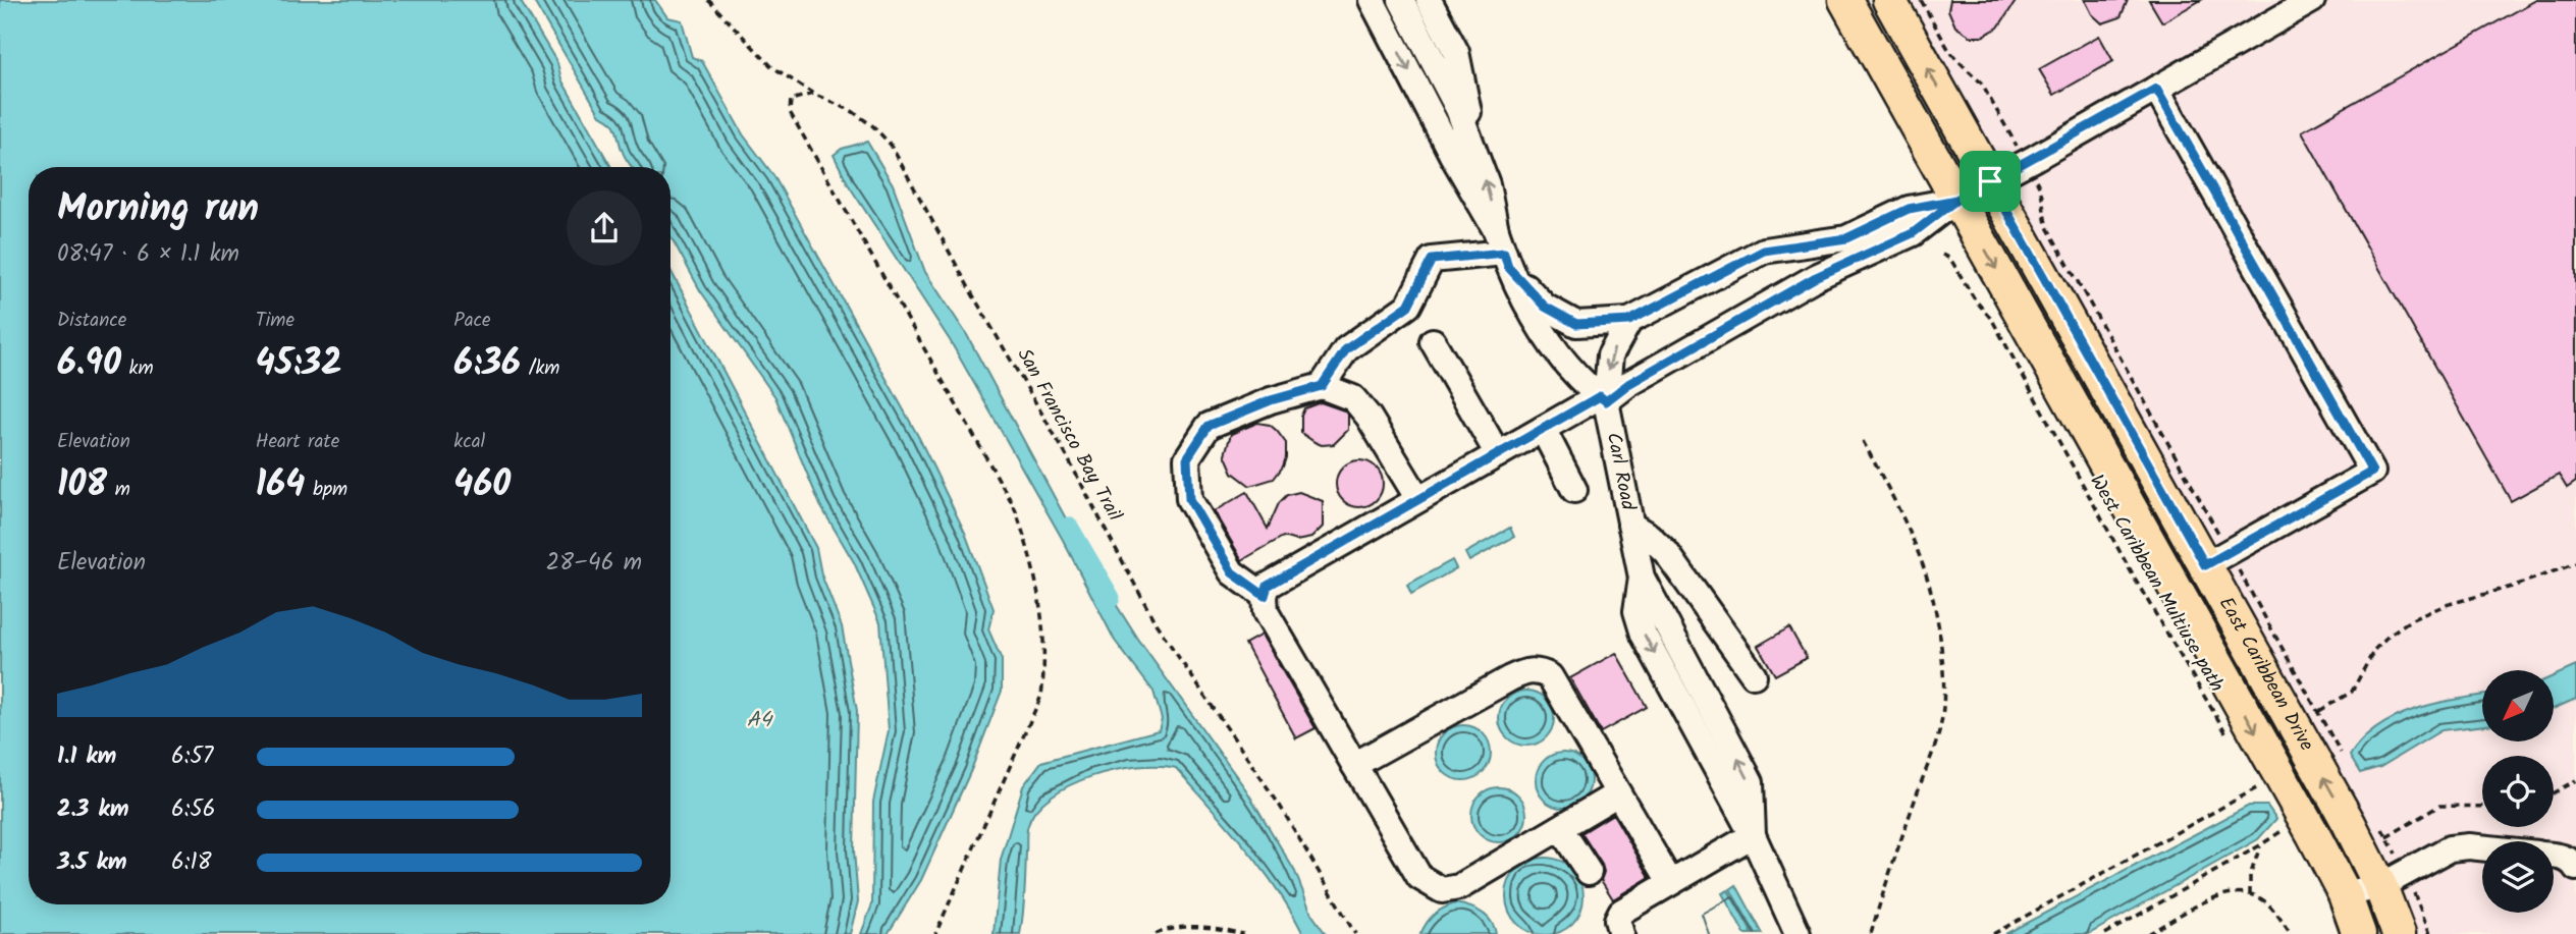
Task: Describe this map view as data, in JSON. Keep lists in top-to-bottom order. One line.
{"streets":{"main road":["East Caribbean Drive"],"street":["Carl Road"],"path":["San Francisco Bay Trail","West Caribbean Multiuse path"]},"water":["A4"],"north":"bottom left","page":{"heading":["Morning run","08:47 · 6 × 1.1 km"],"stats":[["Distance","6.90 km"],["Time","45:32"],["Pace","6:36 /km"],["Elevation","108 m"],["Heart rate","164 bpm"],["kcal","460"]],"chart":["Elevation","28–46 m"],"list":[{"name":"1.1 km","note":"6:57"},{"name":"2.3 km","note":"6:56"},{"name":"3.5 km","note":"6:18"}]}}
